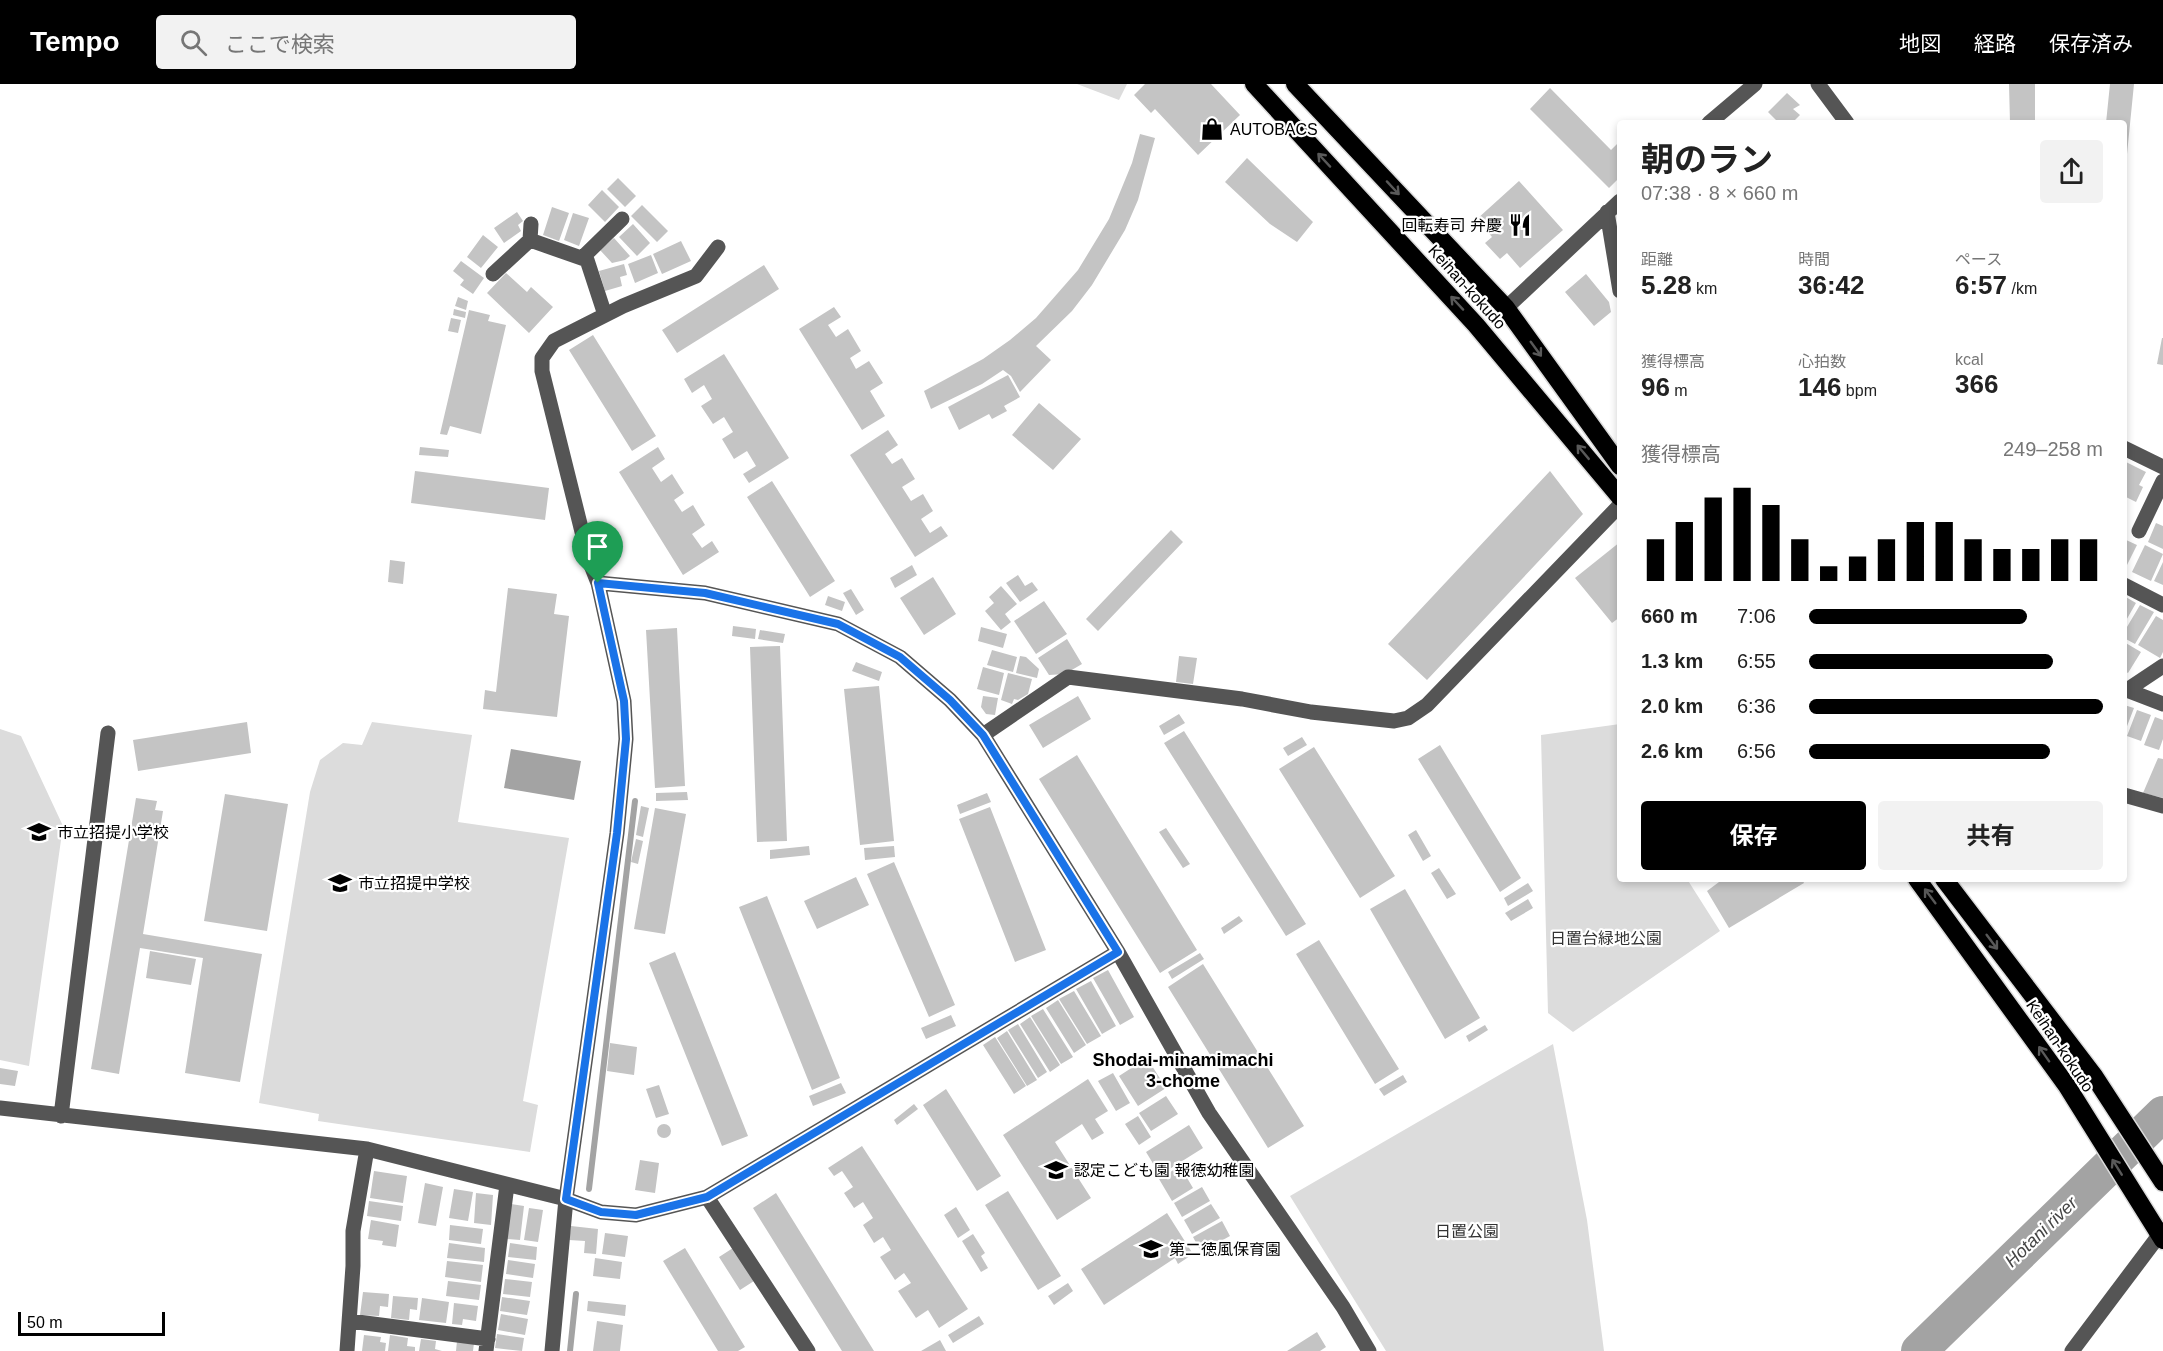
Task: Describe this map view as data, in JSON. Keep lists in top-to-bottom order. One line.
{"streets":{"highway":["Keihan-kokudo"]},"districts":["Shodai-minamimachi 3-chome"],"water":["Hotani river"],"parks":["日置台緑地公園","日置公園"],"places":{"shop":["AUTOBACS"],"restaurant":["回転寿司 弁慶"],"school or university":["市立招提小学校","市立招提中学校","認定こども園 報徳幼稚園","第二徳風保育園"]},"scale_bar":"50 m","page":{"header":"Tempo","search":"ここで検索","nav":["地図","経路","保存済み"],"heading":["朝のラン","07:38 · 8 × 660 m"],"stats":[["距離","5.28 km"],["時間","36:42"],["ペース","6:57 /km"],["獲得標高","96 m"],["心拍数","146 bpm"],["kcal","366"]],"chart":["獲得標高","249–258 m"],"list":[{"name":"660 m","note":"7:06"},{"name":"1.3 km","note":"6:55"},{"name":"2.0 km","note":"6:36"},{"name":"2.6 km","note":"6:56"}],"buttons":["保存","共有"],"scale":"50 m"}}
